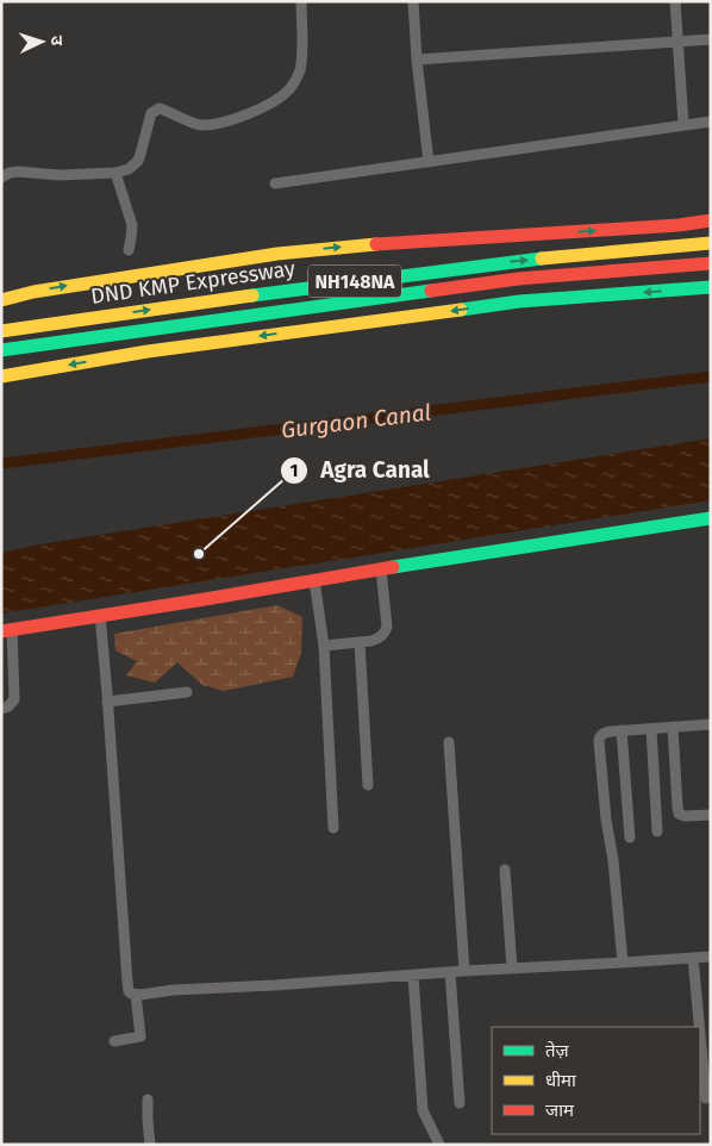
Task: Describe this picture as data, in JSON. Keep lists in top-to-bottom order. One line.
{"streets":{"main road":["NH148NA","DND KMP Expressway"]},"water":["Gurgaon Canal"],"places":["Agra Canal"],"legend":["तेज़","धीमा","जाम"],"north":"right"}
